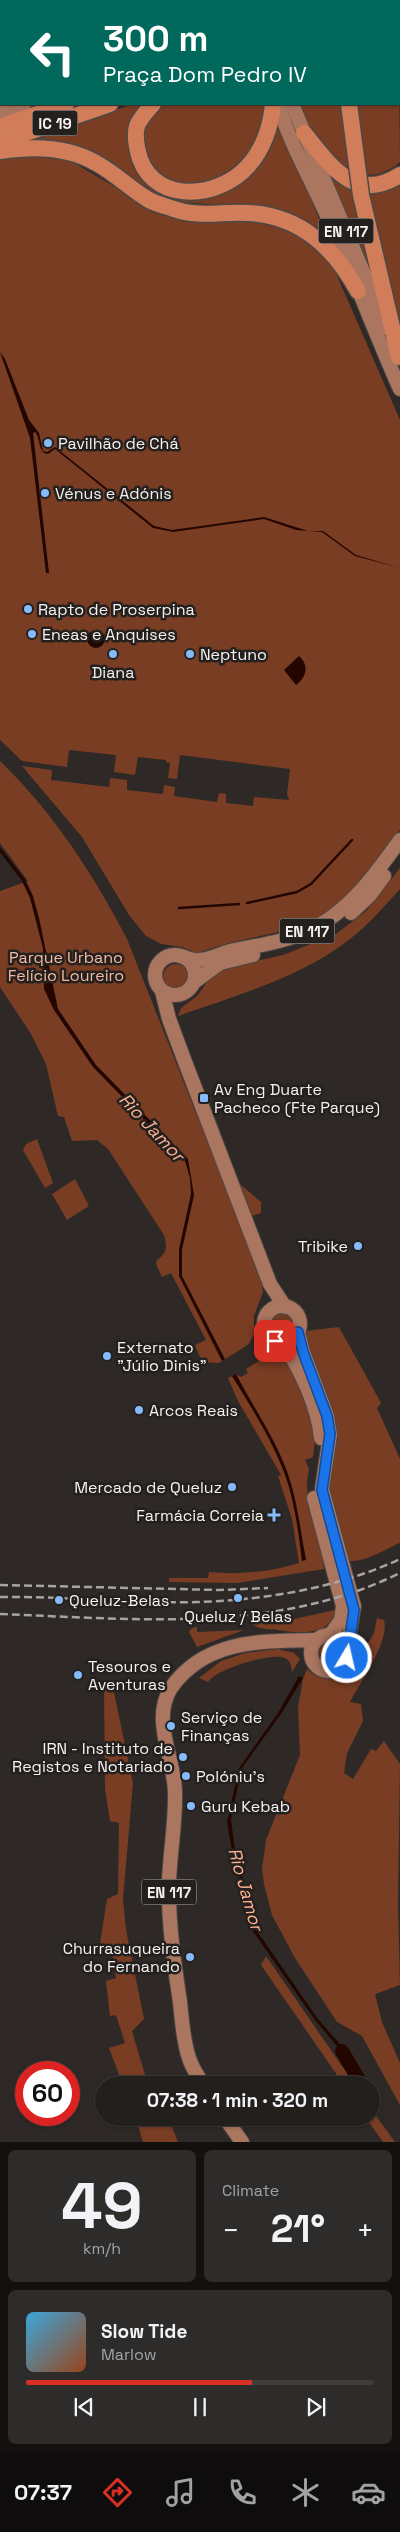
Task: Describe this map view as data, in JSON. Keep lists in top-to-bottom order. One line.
{"streets":{"highway":["IC 19"],"main road":["EN 117"]},"water":["Rio Jamor"],"parks":["Parque Urbano Felício Loureiro"],"places":{"other":["Pavilhão de Chá","Vénus e Adónis","Rapto de Proserpina","Eneas e Anquises","Diana","Neptuno","Tribike","Externato \"Júlio Dinis\"","Arcos Reais","Mercado de Queluz","Queluz / Belas","Queluz-Belas","Tesouros e Aventuras","Serviço de Finanças","IRN - Instituto de Registos e Notariado","Polóniu's","Guru Kebab","Churrasuqueira do Fernando"],"transit":["Av Eng Duarte Pacheco (Fte Parque)"],"health":["Farmácia Correia"]},"page":{"turn":["300 m","Praça Dom Pedro IV"],"limit":"60","trip":"07:38 · 1 min · 320 m","tile":[["49","km/h"],"Climate"],"heat":["−","21°","+"],"song":["Slow Tide","Marlow"],"tabs":"07:37"}}
